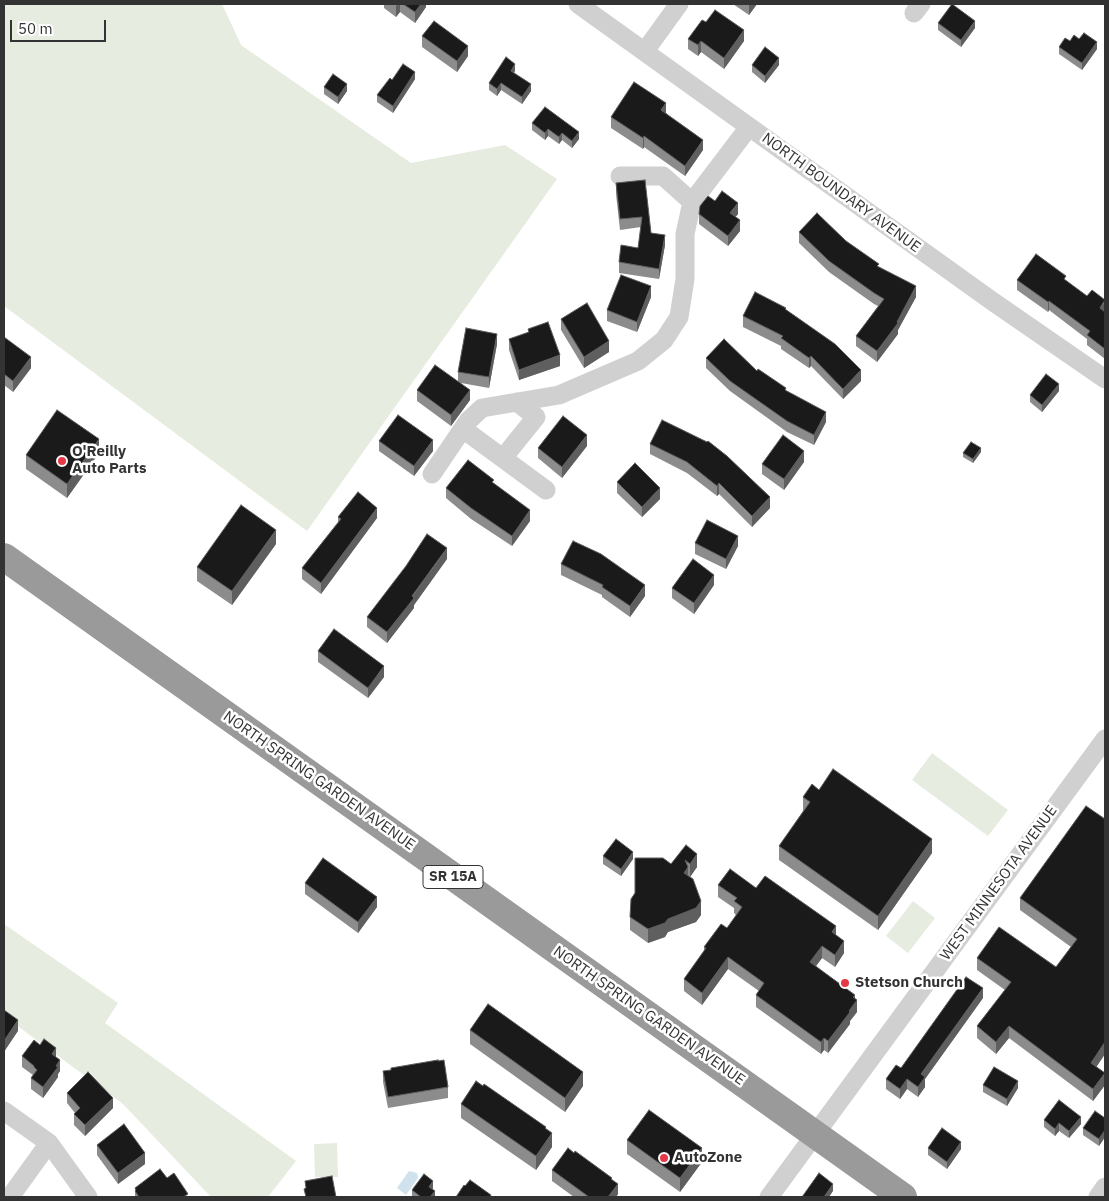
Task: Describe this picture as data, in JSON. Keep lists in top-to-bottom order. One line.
{"streets":{"highway":["NORTH SPRING GARDEN AVENUE","SR 15A"],"street":["NORTH BOUNDARY AVENUE","WEST MINNESOTA AVENUE"]},"crossings":[["NORTH SPRING GARDEN AVENUE","WEST MINNESOTA AVENUE"]],"places":["O'Reilly Auto Parts","Stetson Church","AutoZone"],"scale_bar":"50 m"}
